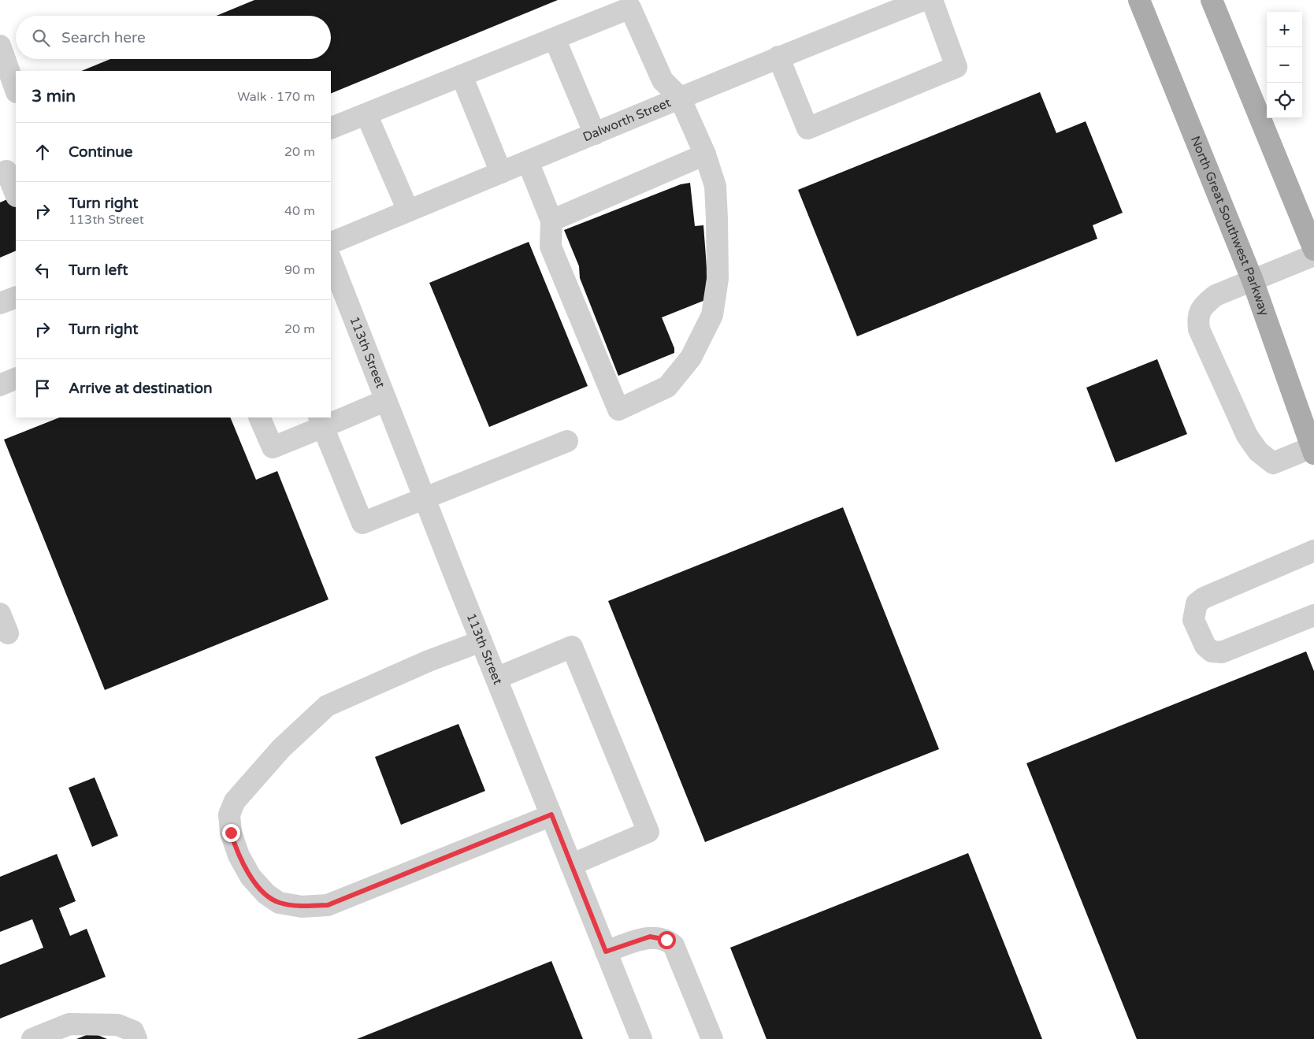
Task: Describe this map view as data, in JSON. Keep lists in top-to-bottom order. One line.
{"streets":{"main road":["North Great Southwest Parkway"],"street":["Dalworth Street","113th Street"]},"page":{"map_buttons":["+","−"],"search":"Search here","heading":["3 min","Walk · 170 m"],"list":[["Continue","20 m"],["Turn right","113th Street","40 m"],["Turn left","90 m"],["Turn right","20 m"],"Arrive at destination"]}}
